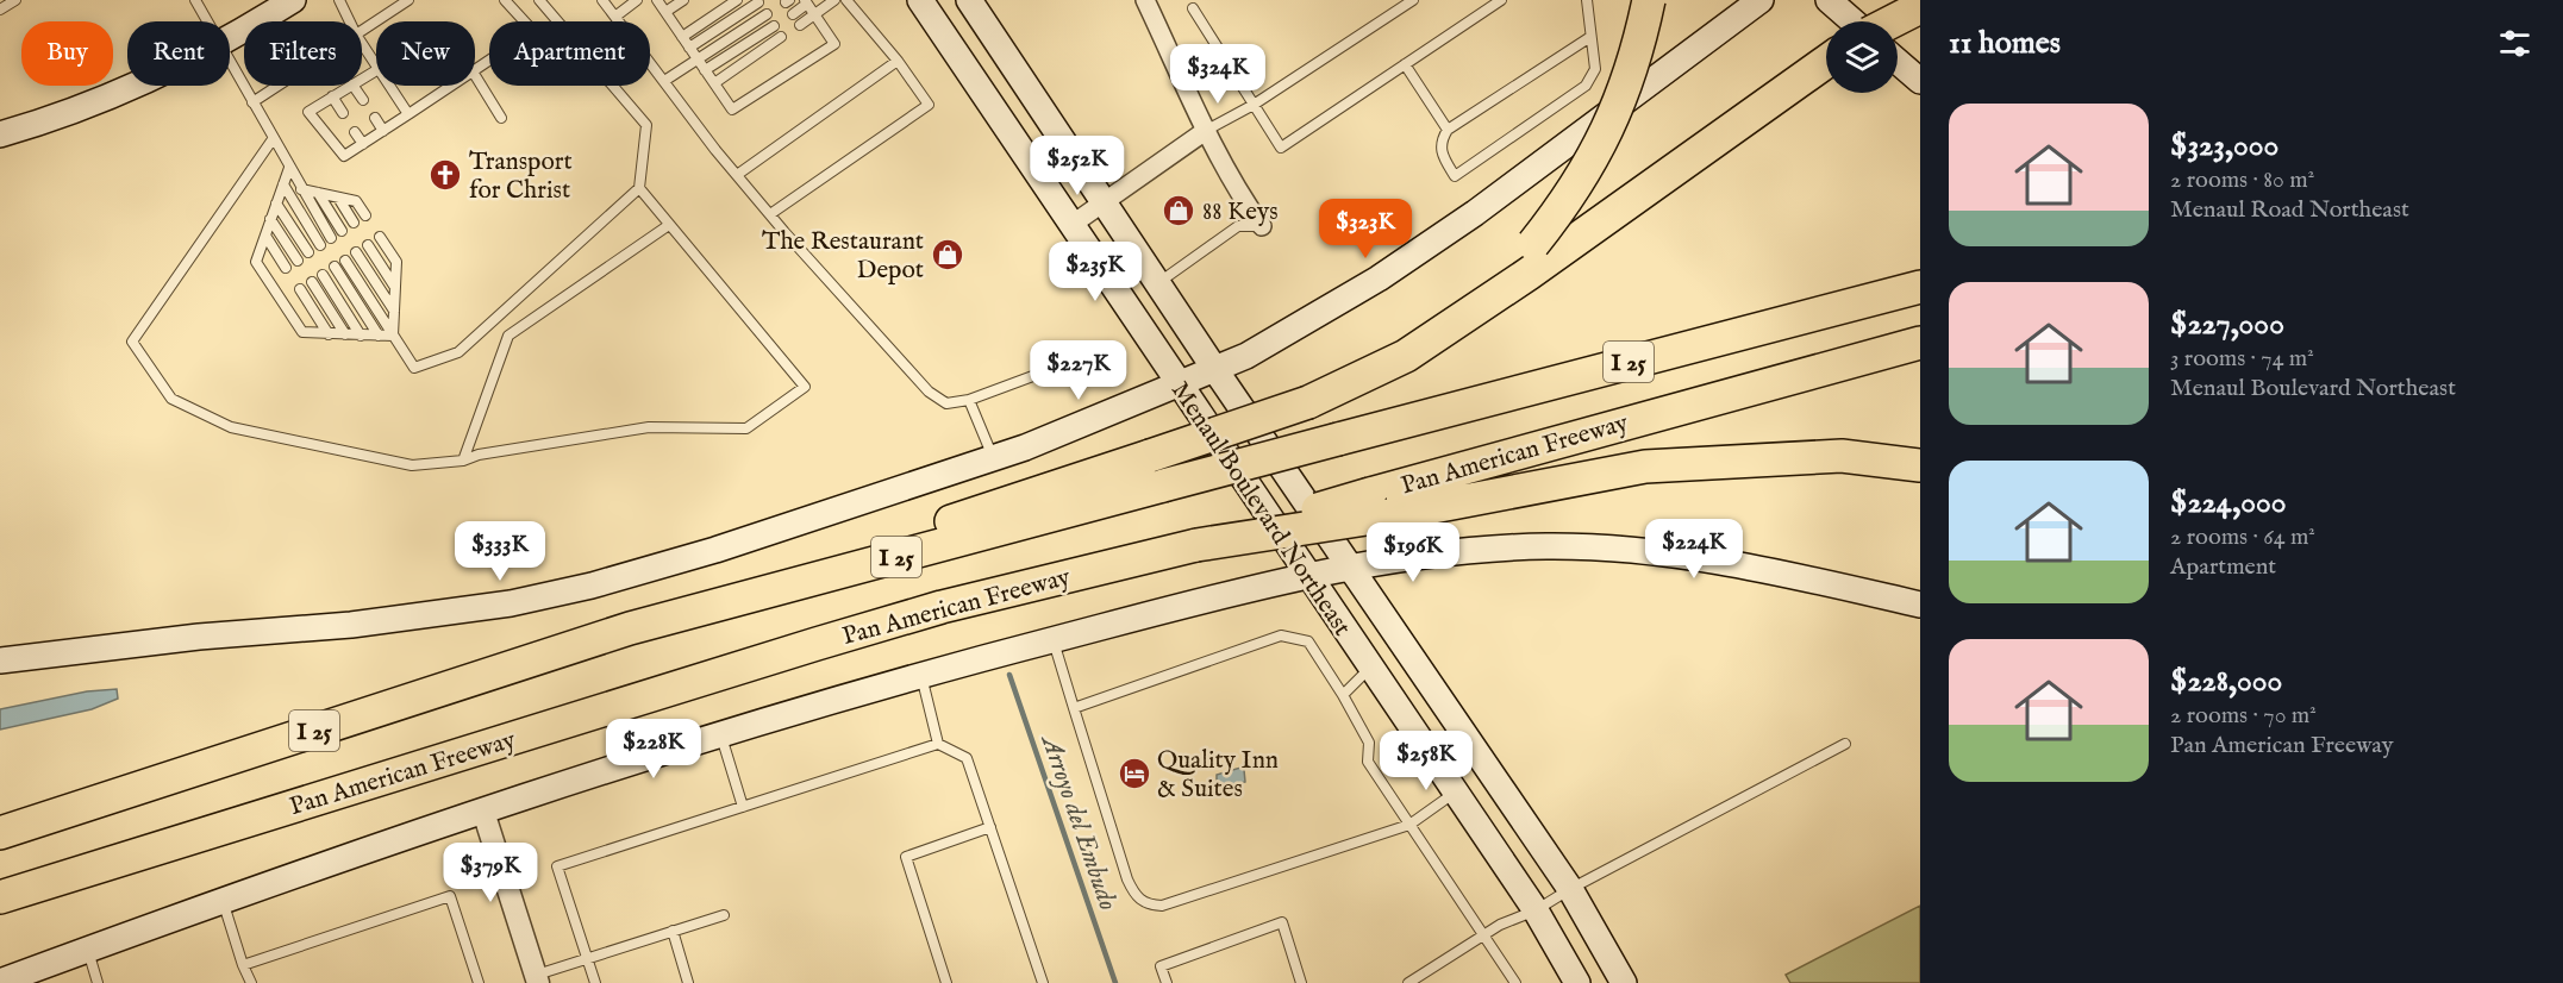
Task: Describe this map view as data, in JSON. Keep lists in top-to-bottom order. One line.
{"streets":{"highway":["I 25","Pan American Freeway"],"main road":["Menaul Boulevard Northeast"]},"water":["Arroyo del Embudo"],"places":{"church":["Transport for Christ"],"shop":["88 Keys","The Restaurant Depot"],"hotel":["Quality Inn & Suites"]},"page":{"heading":"11 homes","chip":["Buy","Rent","Filters","New","Apartment"],"price":["$324K","$252K","$323K","$235K","$227K","$224K","$333K","$196K","$228K","$258K","$379K"],"list":[{"name":"$323,000","note":"2 rooms · 80 m² · Menaul Road Northeast"},{"name":"$227,000","note":"3 rooms · 74 m² · Menaul Boulevard Northeast"},{"name":"$224,000","note":"2 rooms · 64 m² · Apartment"},{"name":"$228,000","note":"2 rooms · 70 m² · Pan American Freeway"}]}}
